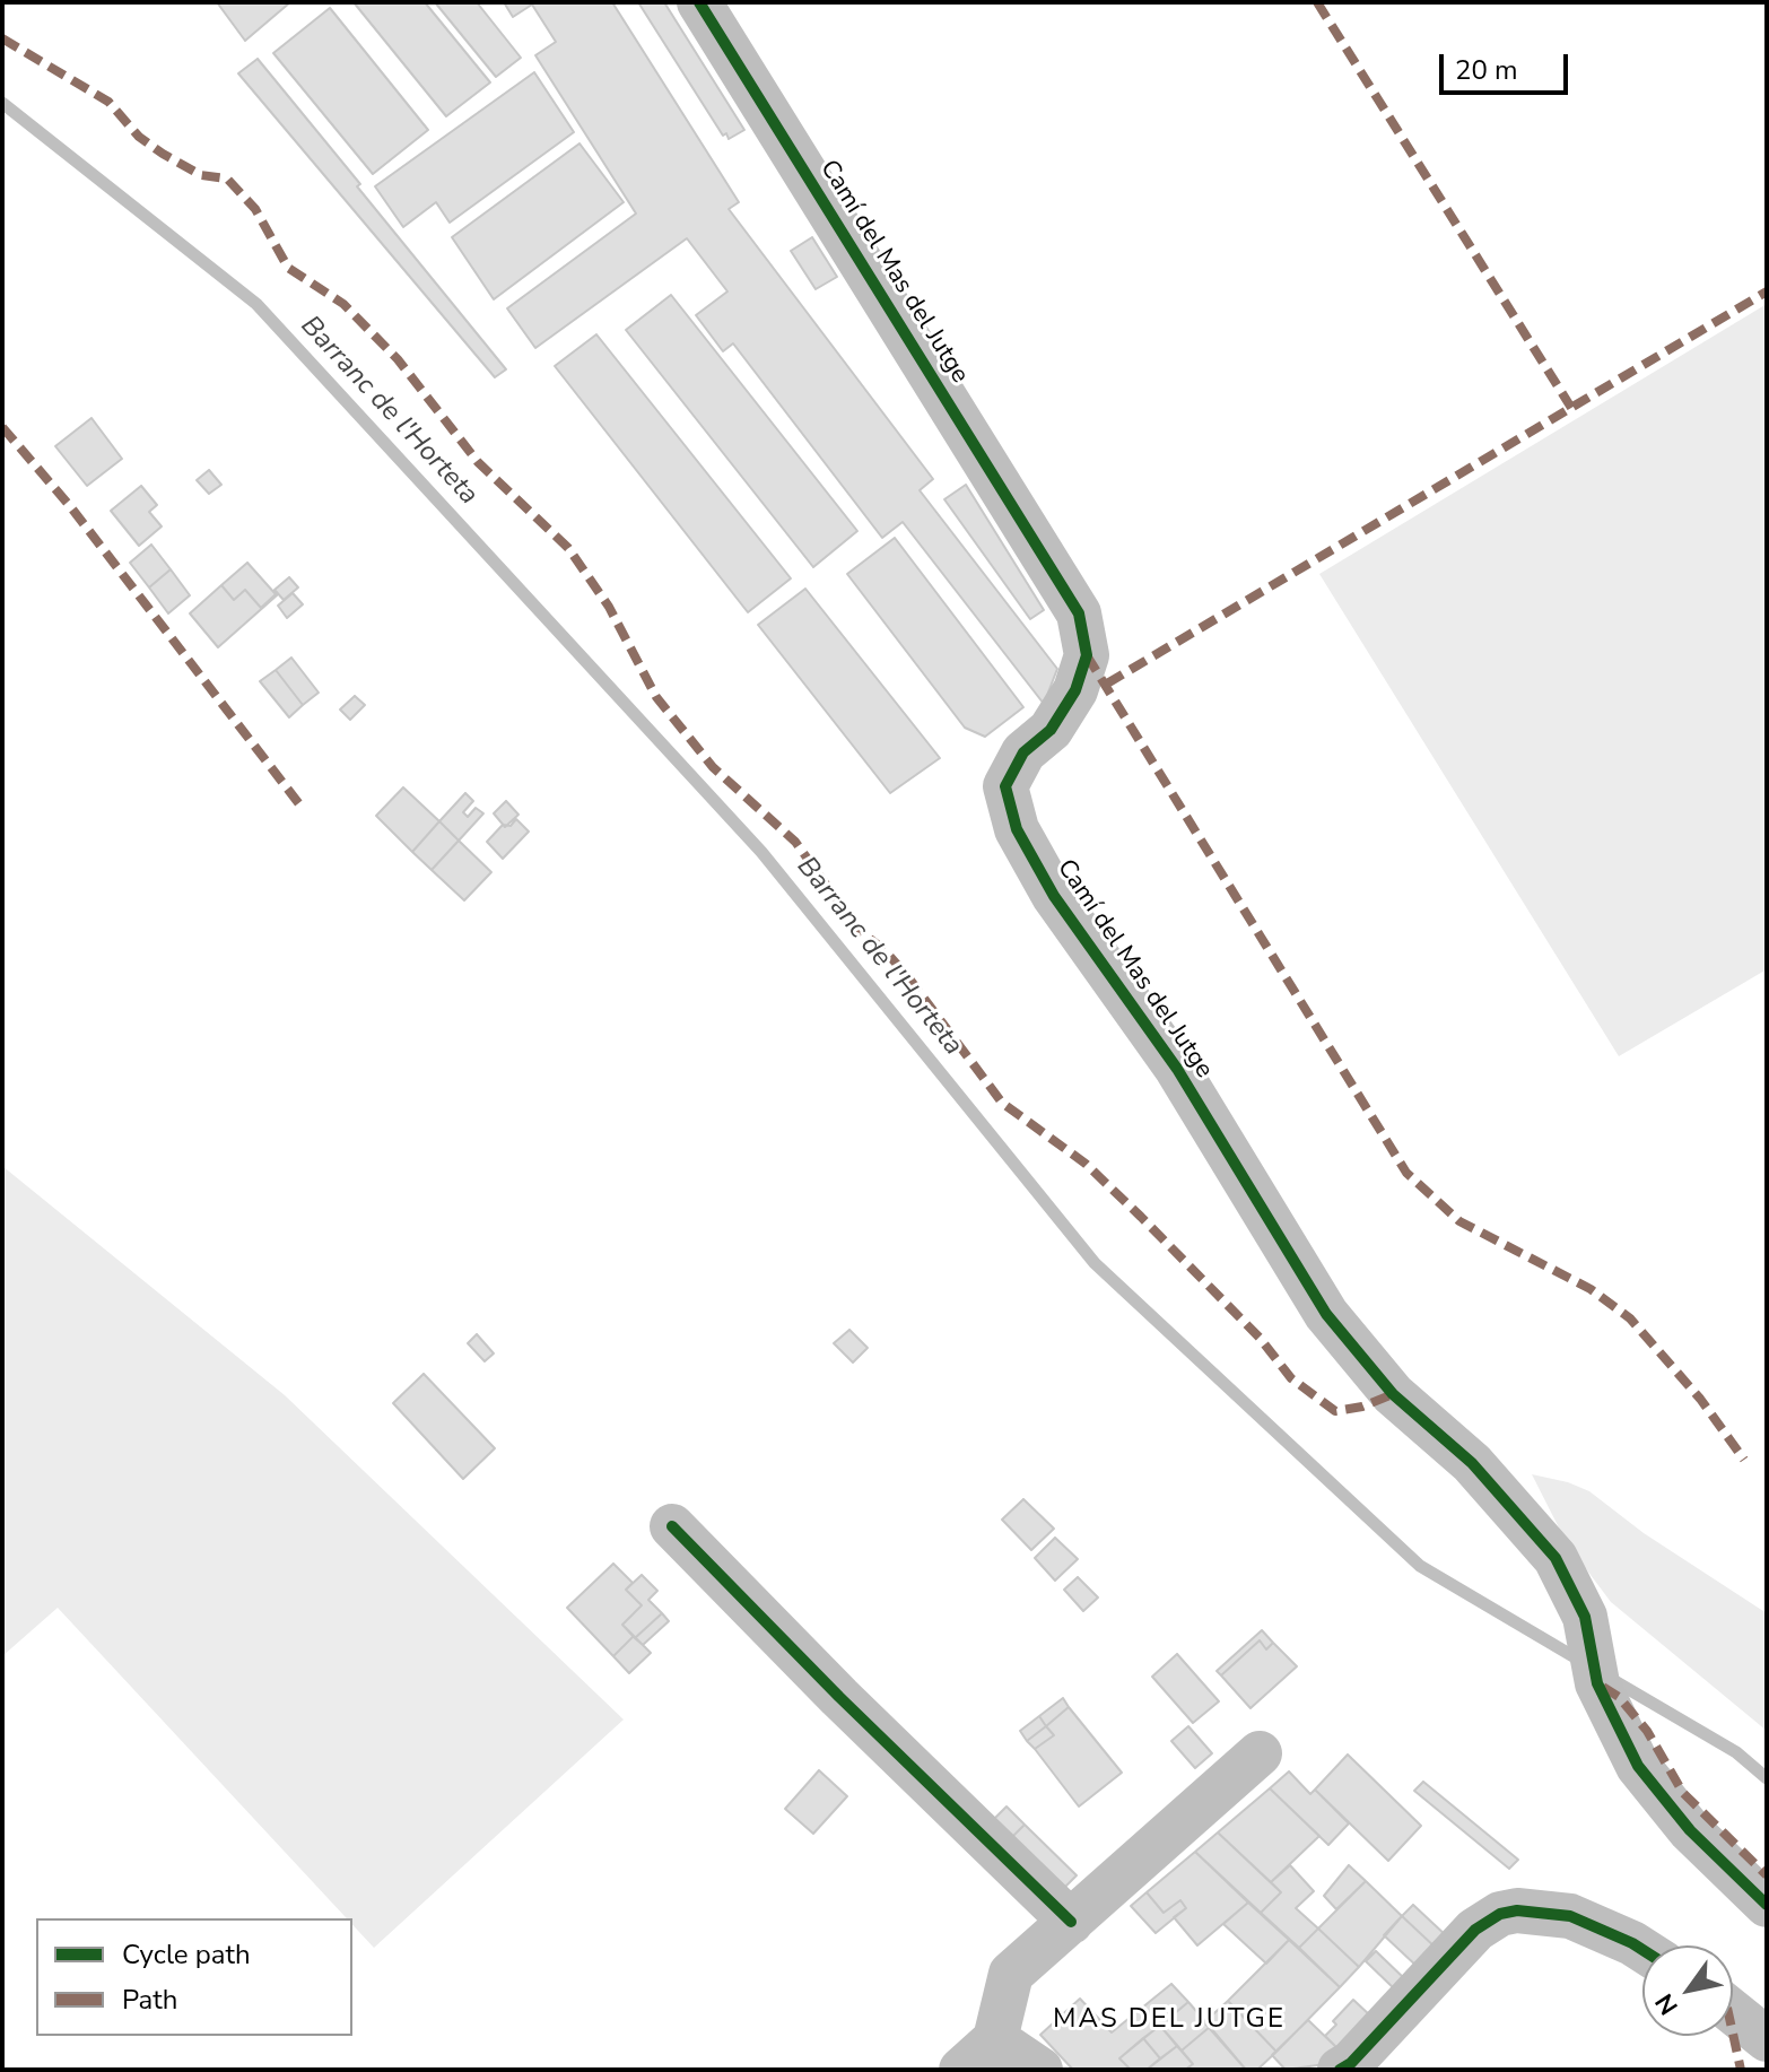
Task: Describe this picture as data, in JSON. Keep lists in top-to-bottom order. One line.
{"streets":{"street":["Camí del Mas del Jutge"]},"districts":["MAS DEL JUTGE"],"water":["Barranc de l'Horteta"],"legend":["Cycle path","Path"],"scale_bar":"20 m","north":"bottom left"}
